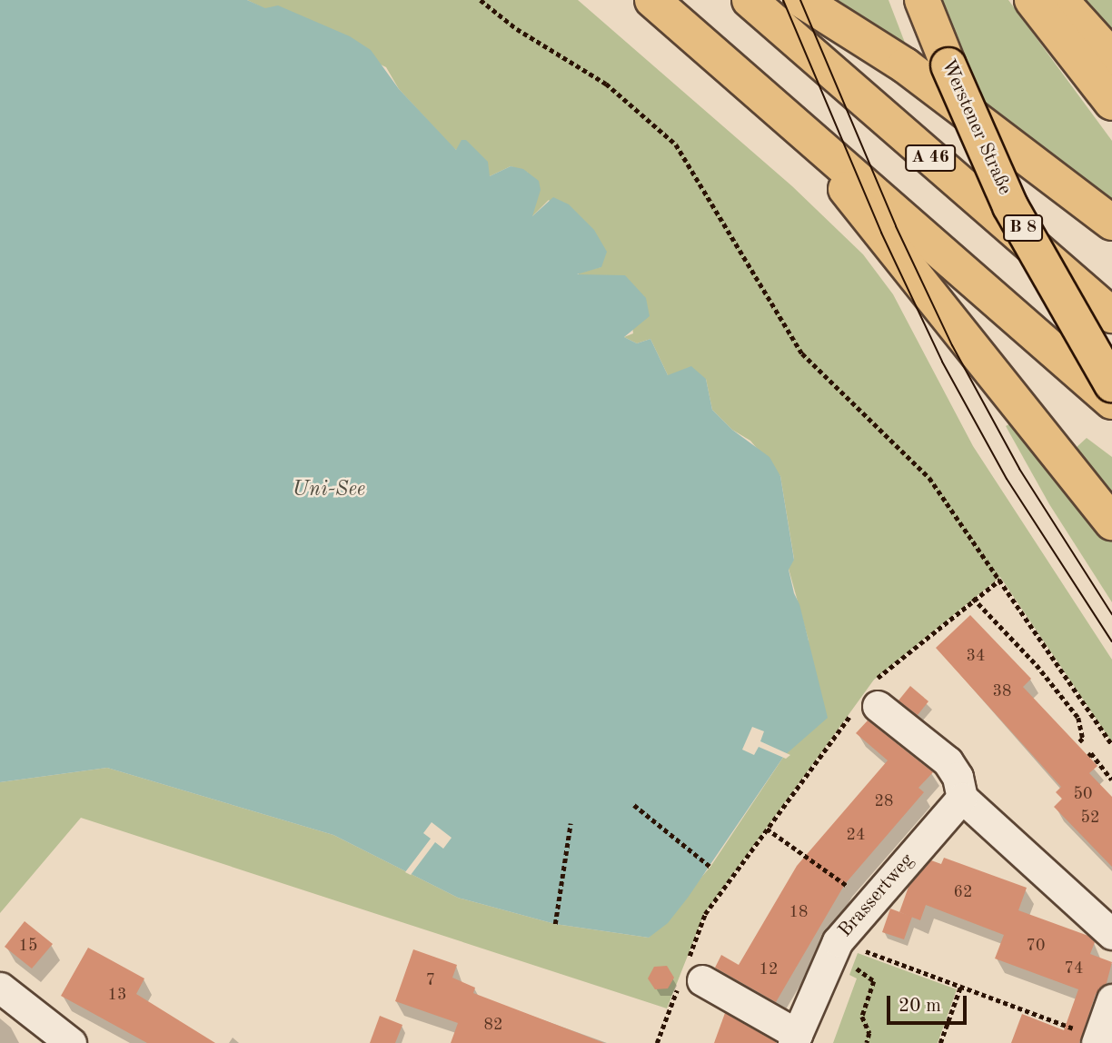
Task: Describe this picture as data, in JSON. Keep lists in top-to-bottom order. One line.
{"streets":{"main road":["Werstener Straße","A 46","B 8"],"street":["Brassertweg"]},"water":["Uni-See"],"house_numbers":["34","38","50","28","52","24","62","18","15","70","74","12","7","13","82"],"scale_bar":"20 m"}
